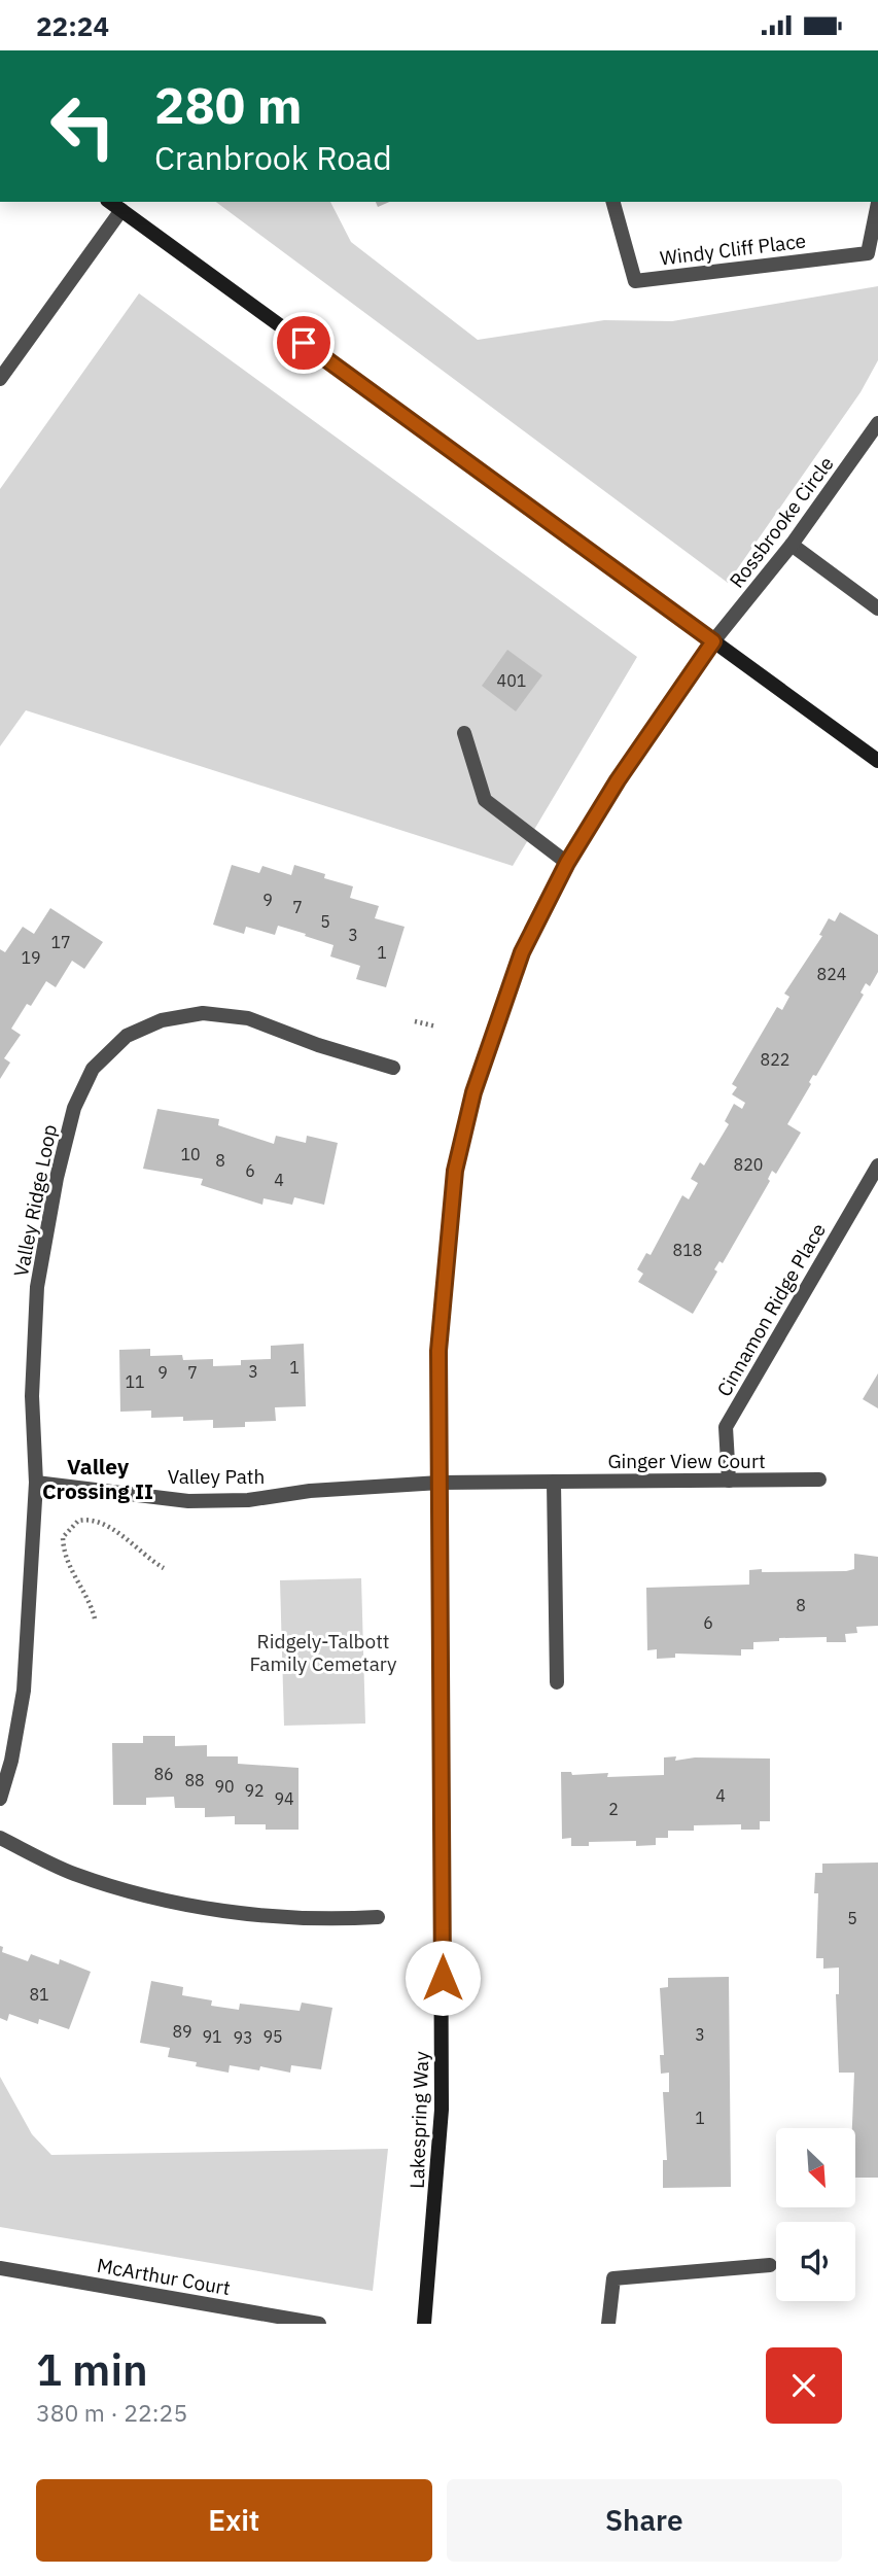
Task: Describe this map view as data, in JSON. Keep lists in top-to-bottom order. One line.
{"streets":{"street":["Windy Cliff Place","Rossbrooke Circle","Valley Ridge Loop","Cinnamon Ridge Place","Ginger View Court","Valley Path","Lakespring Way","McArthur Court"]},"crossings":[["Rossbrooke Circle","Lakespring Way"],["Valley Ridge Loop","Valley Path"],["Cinnamon Ridge Place","Ginger View Court"],["Ginger View Court","Valley Path"],["Ginger View Court","Lakespring Way"],["Valley Path","Lakespring Way"]],"districts":["Valley Crossing II"],"parks":["Ridgely-Talbott Family Cemetary"],"house_numbers":["401","9","7","5","3","17","1","19","824","822","10","8","820","6","4","818","1","3","9","7","11","8","6","86","88","90","92","4","94","2","5","81","89","3","91","95","93","1"],"north":"bottom right","page":{"status":"22:24","turn":["280 m","Cranbrook Road"],"heading":["1 min","380 m · 22:25"],"buttons":["Exit","Share"]}}
